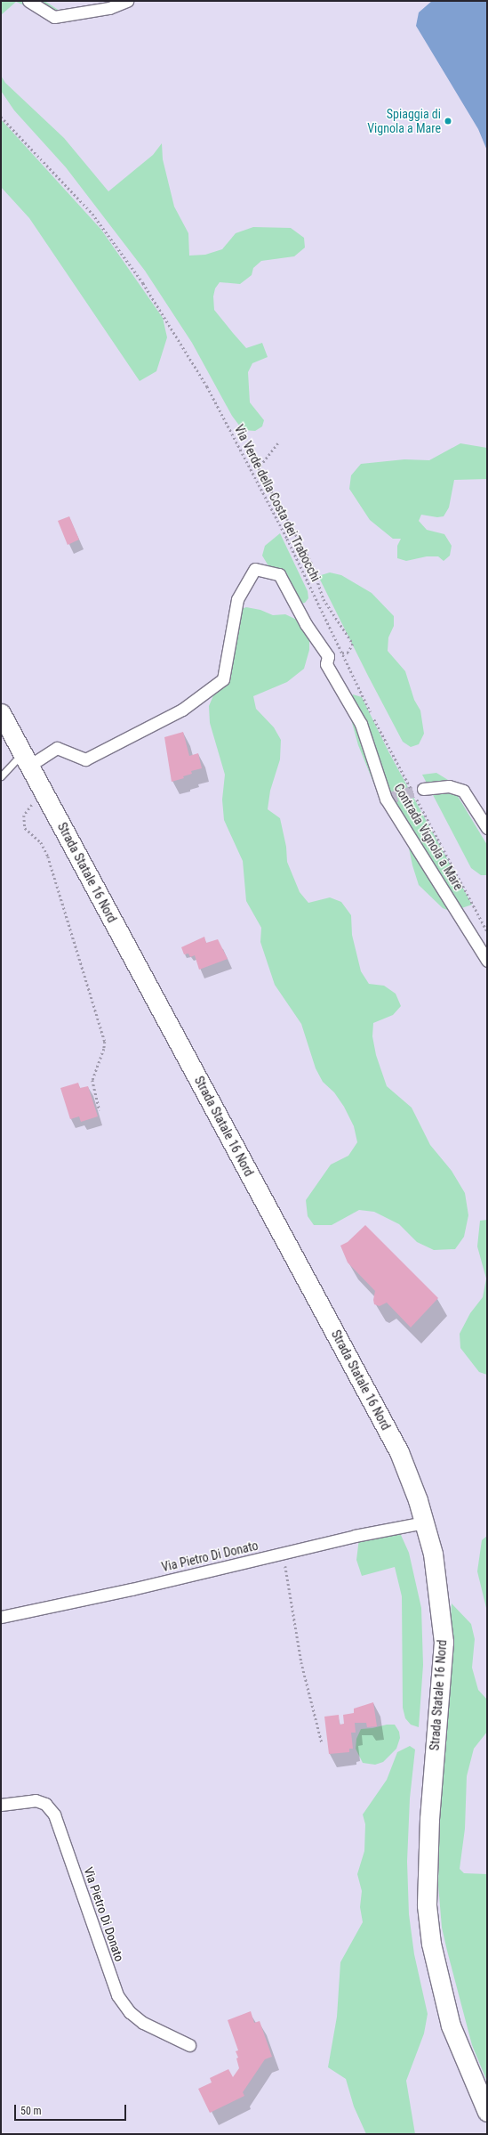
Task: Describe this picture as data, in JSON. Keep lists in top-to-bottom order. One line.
{"streets":{"main road":["Strada Statale 16 Nord"],"street":["Contrada Vignola a Mare","Via Pietro Di Donato"],"path":["Via Verde della Costa dei Trabocchi"]},"crossings":[["Contrada Vignola a Mare","Strada Statale 16 Nord"],["Strada Statale 16 Nord","Via Pietro Di Donato"]],"places":["Spiaggia di Vignola a Mare"],"scale_bar":"50 m"}
